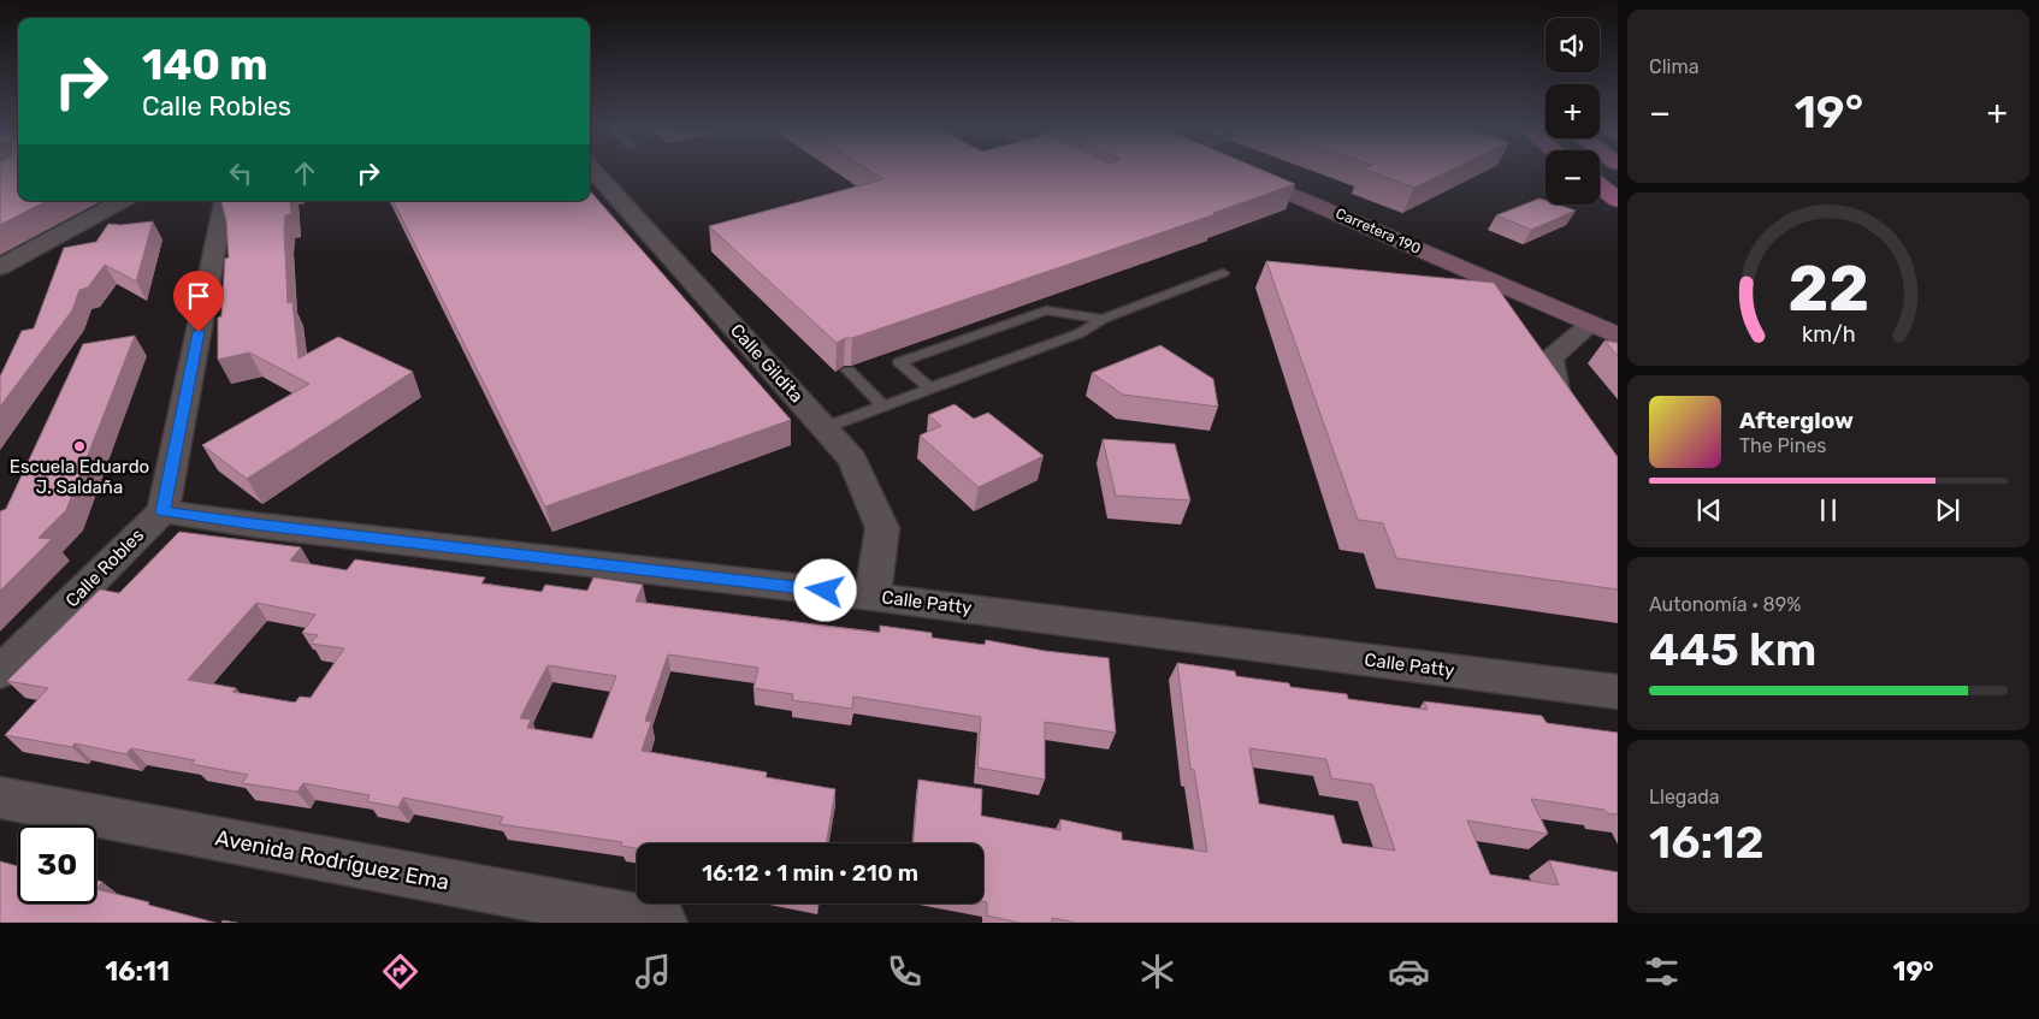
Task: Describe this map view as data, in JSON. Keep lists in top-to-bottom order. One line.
{"streets":{"street":["Carretera 190","Calle Gildita","Calle Robles","Calle Patty","Avenida Rodríguez Ema"]},"crossings":[["Calle Gildita","Calle Patty"],["Calle Robles","Calle Patty"]],"places":["Escuela Eduardo J. Saldaña"],"page":{"tile":["Clima",["Autonomía · 89%","445 km"],["Llegada","16:12"]],"map_buttons":["+","−"],"turn":["140 m","Calle Robles"],"heat":["−","19°","+"],"song":["Afterglow","The Pines"],"limit":"30","trip":"16:12 · 1 min · 210 m","tabs":["16:11","19°"],"gauge":["22","km/h"]}}
